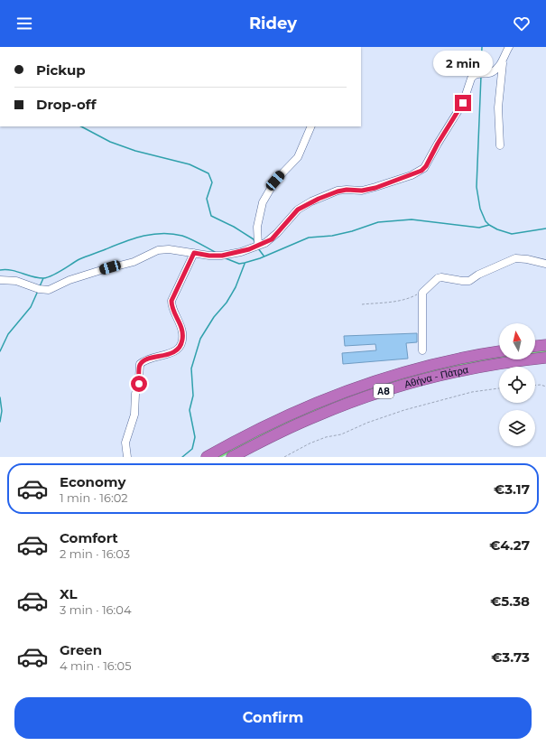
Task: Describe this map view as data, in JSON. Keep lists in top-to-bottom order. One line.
{"streets":{"highway":["Αθήνα - Πάτρα","Α8"]},"north":"top","page":{"header":"Ridey","banner":["Pickup","Drop-off"],"bubble":"2 min","list":[{"name":"Economy","note":"1 min · 16:02","value":"€3.17"},{"name":"Comfort","note":"2 min · 16:03","value":"€4.27"},{"name":"XL","note":"3 min · 16:04","value":"€5.38"},{"name":"Green","note":"4 min · 16:05","value":"€3.73"}],"buttons":"Confirm"}}
